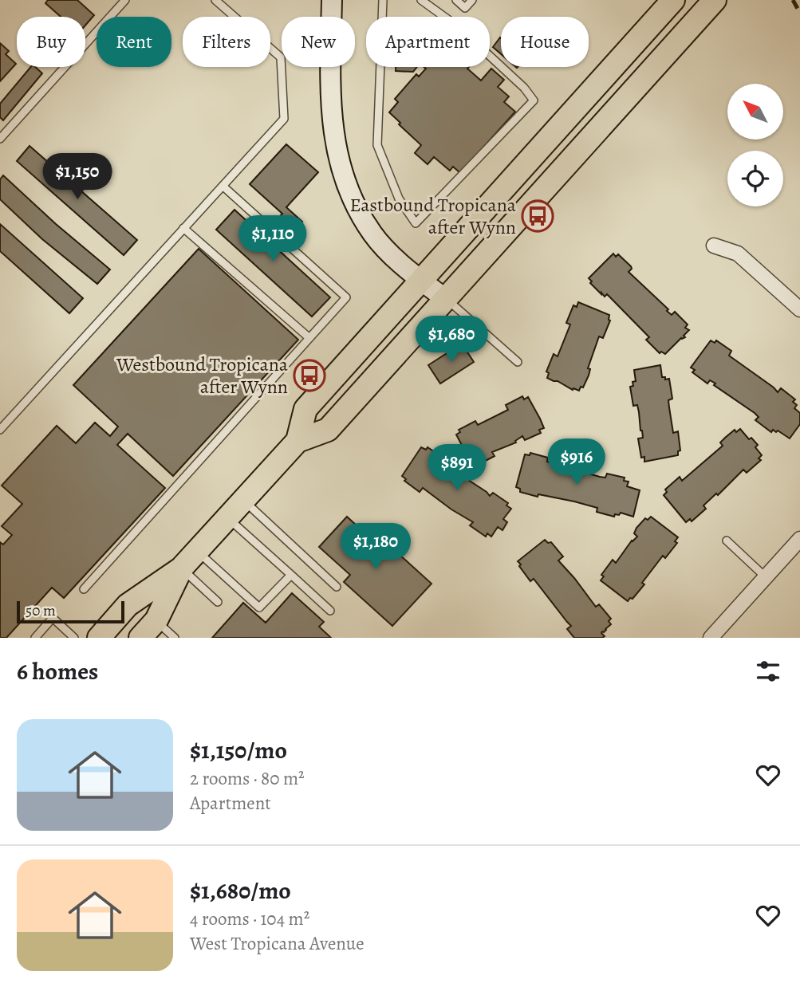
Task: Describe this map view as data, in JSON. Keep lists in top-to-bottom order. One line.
{"places":{"bus stop":["Eastbound Tropicana after Wynn","Westbound Tropicana after Wynn"]},"scale_bar":"50 m","north":"top left","page":{"chip":["Buy","Rent","Filters","New","Apartment","House"],"price":["$1,150","$1,110","$1,680","$916","$891","$1,180"],"scale":"50 m","heading":"6 homes","list":[{"name":"$1,150/mo","note":"2 rooms · 80 m² · Apartment"},{"name":"$1,680/mo","note":"4 rooms · 104 m² · West Tropicana Avenue"}]}}
